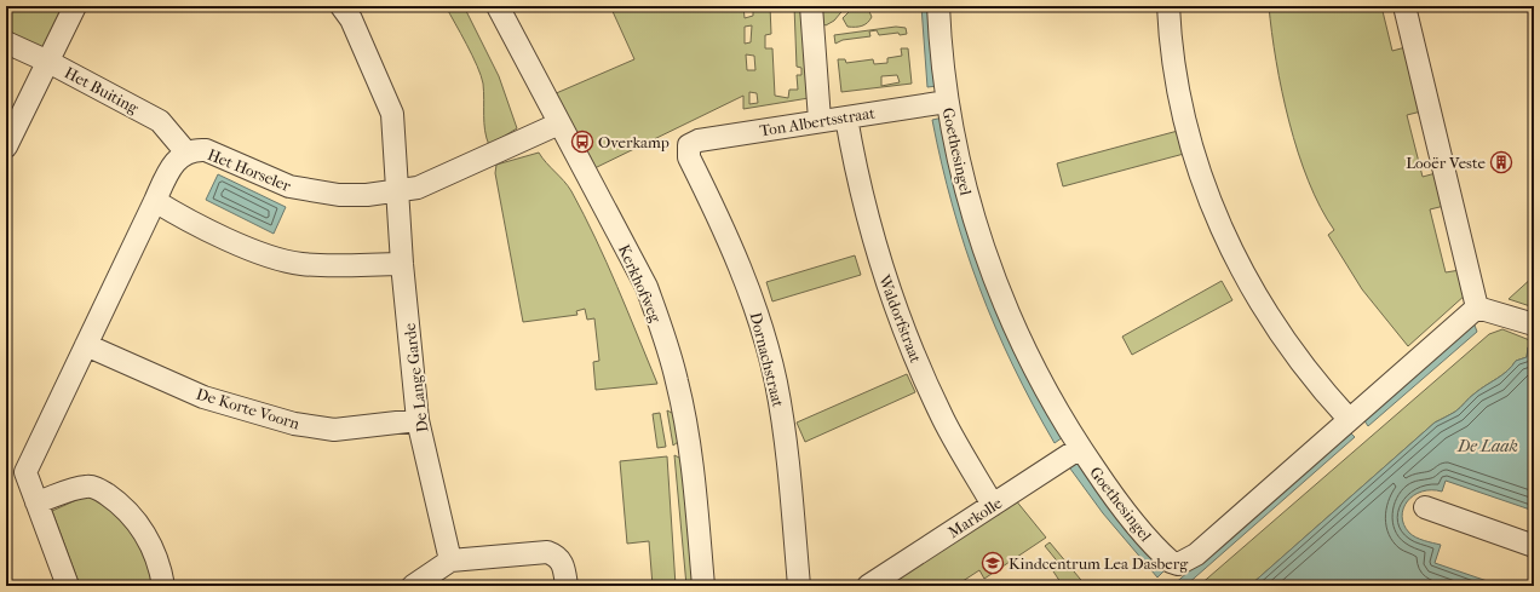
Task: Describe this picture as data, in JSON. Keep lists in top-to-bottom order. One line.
{"streets":{"street":["Het Buiting","Ton Albertsstraat","Goethesingel","Het Horseler","Kerkhofweg","Waldorfstraat","Dornachstraat","De Lange Garde","De Korte Voorn","Markolle"]},"crossings":[["Het Buiting","Het Horseler"],["Ton Albertsstraat","Goethesingel"],["Ton Albertsstraat","Waldorfstraat"],["Ton Albertsstraat","Dornachstraat"],["Goethesingel","Markolle"],["Het Horseler","Kerkhofweg"],["Het Horseler","De Lange Garde"],["Het Horseler","De Korte Voorn"],["Waldorfstraat","Markolle"],["De Lange Garde","De Korte Voorn"]],"water":["De Laak"],"places":{"bus stop":["Overkamp"],"building":["Looër Veste"],"school or university":["Kindcentrum Lea Dasberg"]}}
